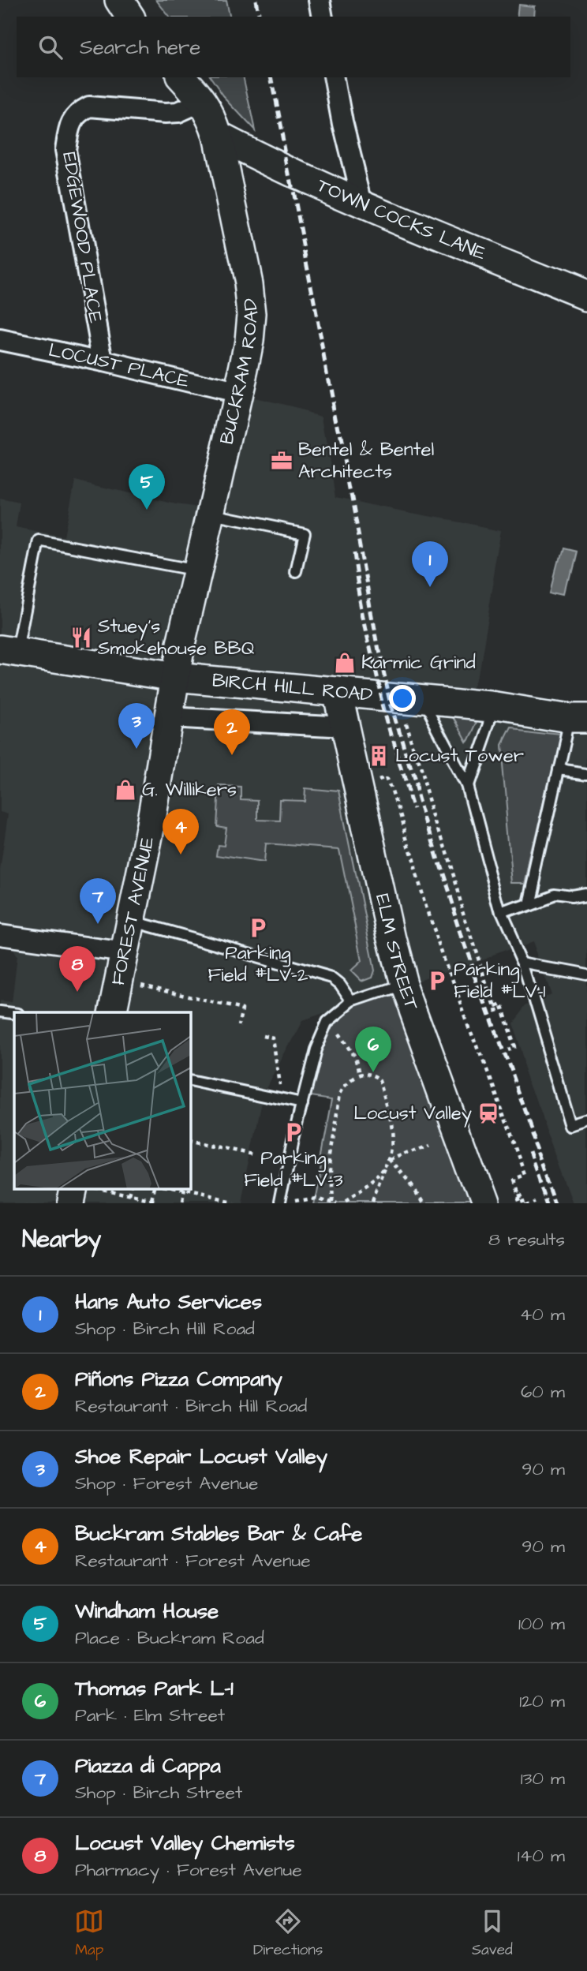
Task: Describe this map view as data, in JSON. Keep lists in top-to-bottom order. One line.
{"streets":{"street":["TOWN COCKS LANE","EDGEWOOD PLACE","LOCUST PLACE","BUCKRAM ROAD","BIRCH HILL ROAD","FOREST AVENUE","ELM STREET"]},"crossings":[["TOWN COCKS LANE","BUCKRAM ROAD"],["EDGEWOOD PLACE","LOCUST PLACE"],["EDGEWOOD PLACE","BUCKRAM ROAD"],["LOCUST PLACE","BUCKRAM ROAD"],["BUCKRAM ROAD","BIRCH HILL ROAD"],["BUCKRAM ROAD","FOREST AVENUE"],["BIRCH HILL ROAD","FOREST AVENUE"],["BIRCH HILL ROAD","ELM STREET"]],"places":{"office":["Bentel & Bentel Architects"],"restaurant":["Stuey's Smokehouse BBQ"],"shop":["Karmic Grind","G. Willikers"],"building":["Locust Tower"],"parking":["Parking Field #LV-2","Parking Field #LV-1","Parking Field #LV-3"],"station":["Locust Valley"]},"page":{"search":"Search here","pins":["5","1","3","2","4","7","8","6"],"heading":["Nearby","8 results"],"list":[{"mark":"1","name":"Hans Auto Services","note":"Shop · Birch Hill Road","value":"40 m"},{"mark":"2","name":"Piñons Pizza Company","note":"Restaurant · Birch Hill Road","value":"60 m"},{"mark":"3","name":"Shoe Repair Locust Valley","note":"Shop · Forest Avenue","value":"90 m"},{"mark":"4","name":"Buckram Stables Bar & Cafe","note":"Restaurant · Forest Avenue","value":"90 m"},{"mark":"5","name":"Windham House","note":"Place · Buckram Road","value":"100 m"},{"mark":"6","name":"Thomas Park L-1","note":"Park · Elm Street","value":"120 m"},{"mark":"7","name":"Piazza di Cappa","note":"Shop · Birch Street","value":"130 m"},{"mark":"8","name":"Locust Valley Chemists","note":"Pharmacy · Forest Avenue","value":"140 m"}],"nav":["Map","Directions","Saved"]}}
